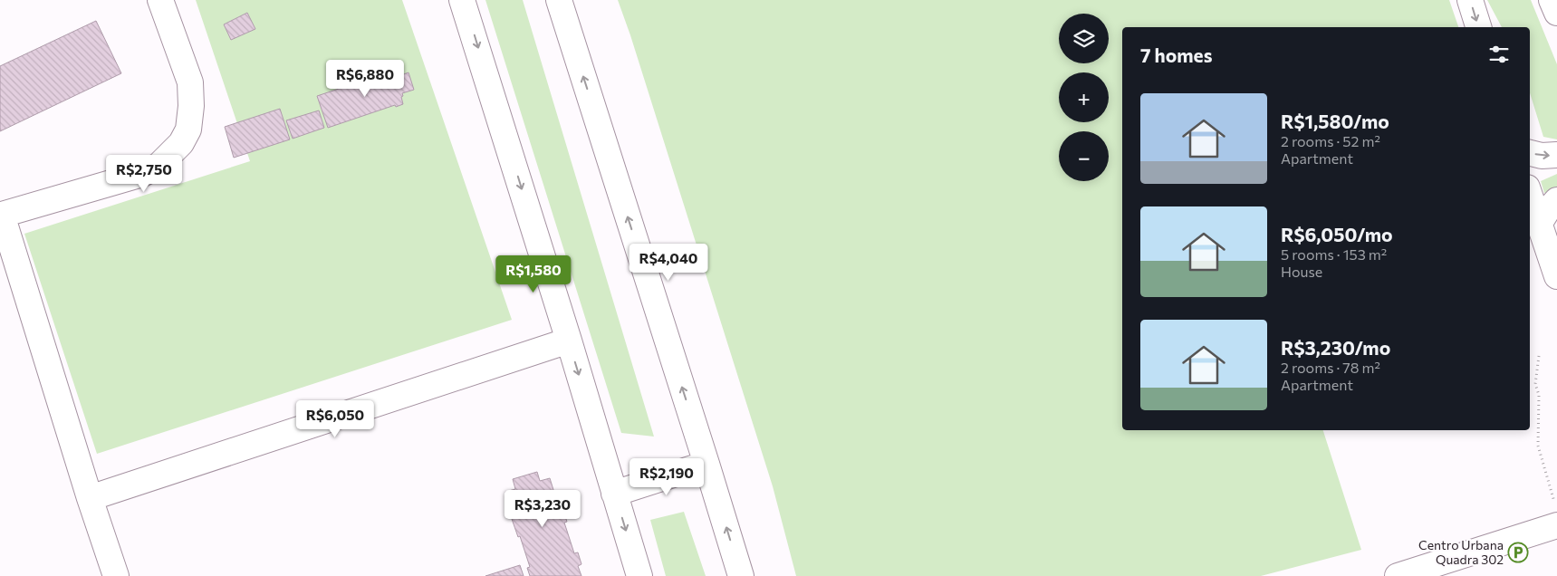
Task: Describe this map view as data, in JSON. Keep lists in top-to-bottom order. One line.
{"places":{"parking":["Centro Urbana Quadra 302"]},"page":{"map_buttons":["+","−"],"heading":"7 homes","price":["R$6,880","R$2,750","R$4,040","R$1,580","R$6,050","R$2,190","R$3,230"],"list":[{"name":"R$1,580/mo","note":"2 rooms · 52 m² · Apartment"},{"name":"R$6,050/mo","note":"5 rooms · 153 m² · House"},{"name":"R$3,230/mo","note":"2 rooms · 78 m² · Apartment"}]}}
